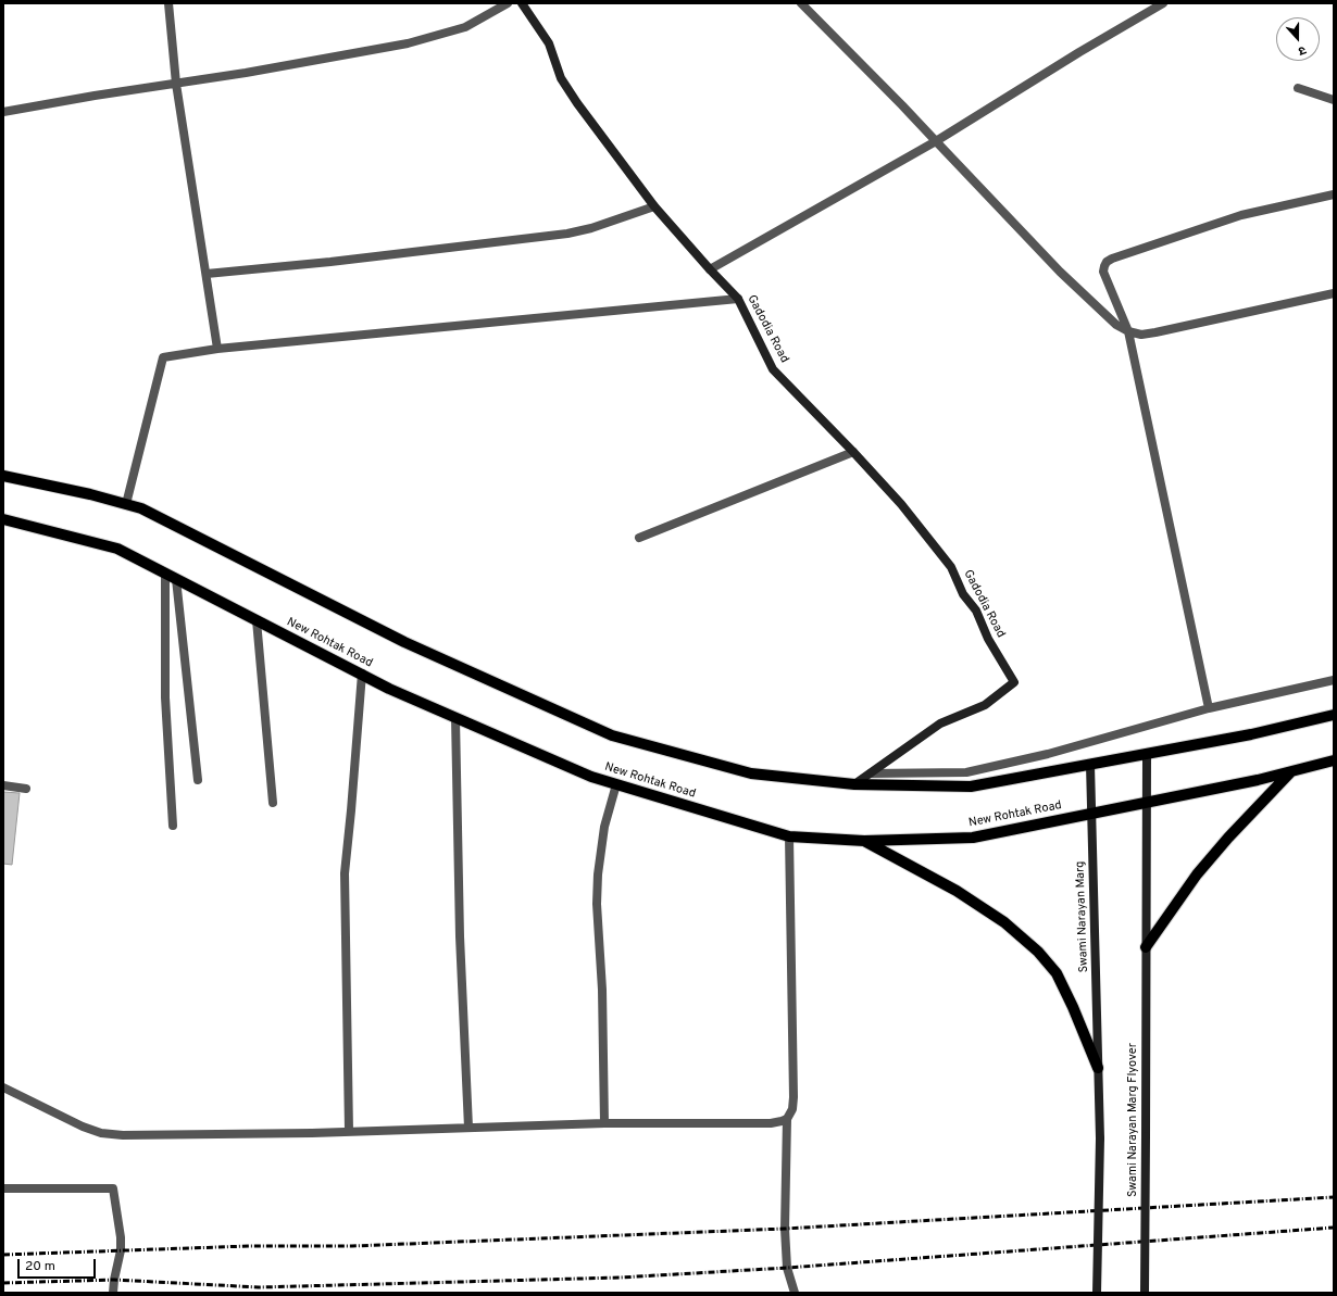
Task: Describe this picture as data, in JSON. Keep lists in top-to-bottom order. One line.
{"streets":{"main road":["Gadodia Road","New Rohtak Road","Swami Narayan Marg","Swami Narayan Marg Flyover"]},"crossings":[["New Rohtak Road","Swami Narayan Marg"]],"scale_bar":"20 m","north":"bottom"}
